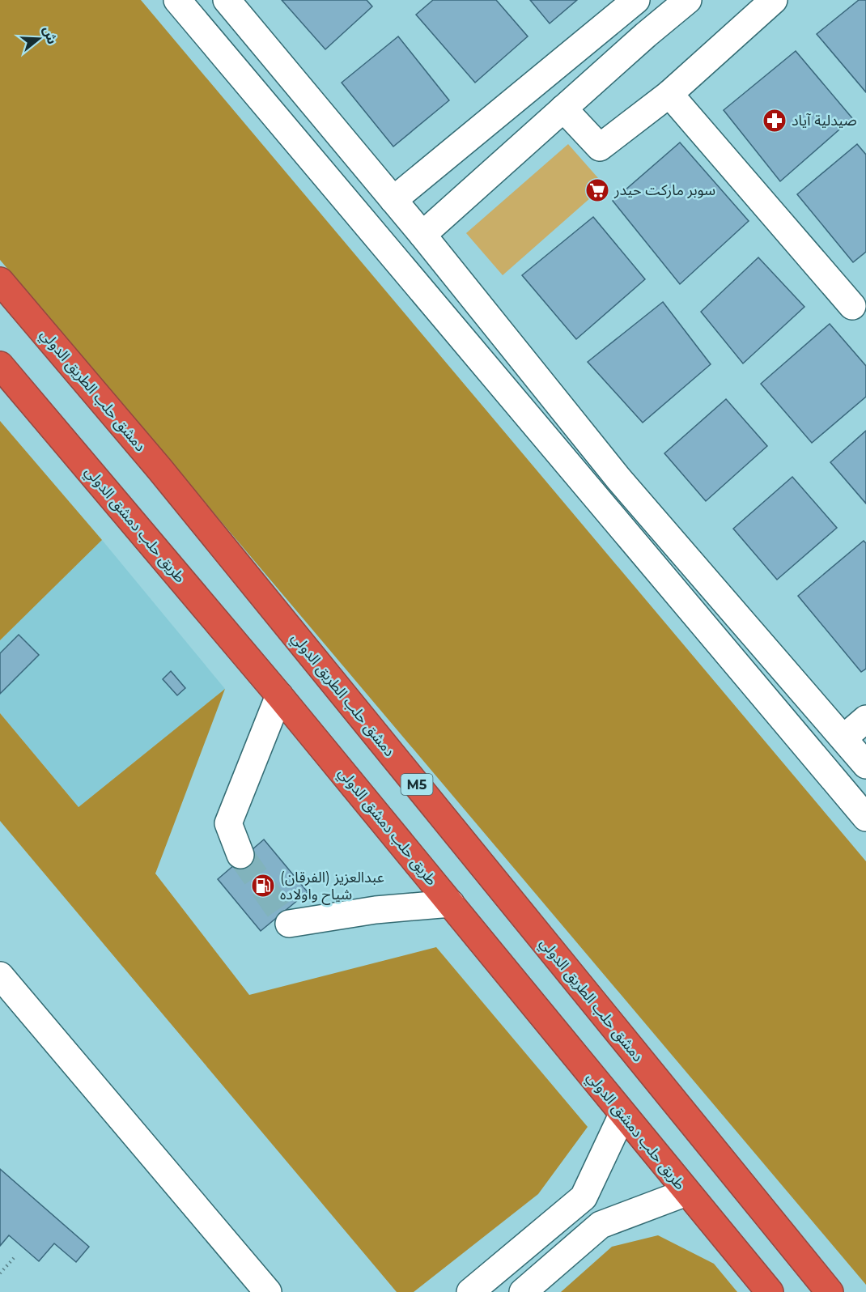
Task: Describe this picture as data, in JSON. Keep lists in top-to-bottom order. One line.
{"streets":{"highway":["دمشق حلب الطريق الدولي","طريق حلب دمشق الدولي","M5"]},"places":{"pharmacy":["صيدلية آياد"],"supermarket":["سوبر ماركت حيدر"],"fuel station":["(الفرقان) عبدالعزيز شياح واولاده"]},"north":"right"}
